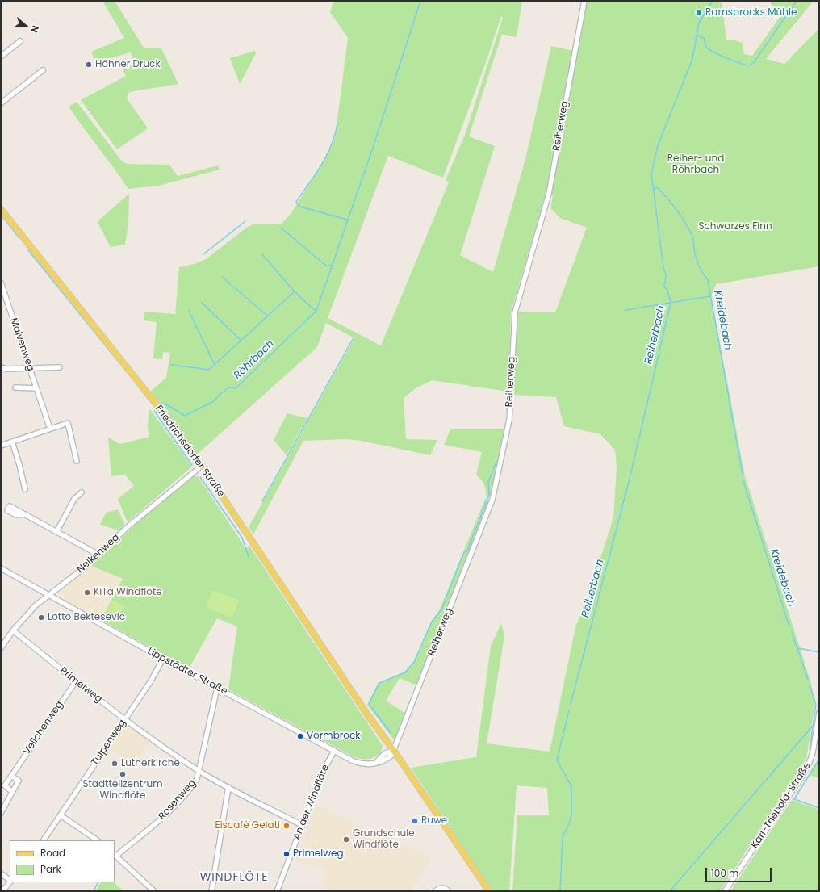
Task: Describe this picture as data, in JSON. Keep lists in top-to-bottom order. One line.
{"streets":{"main road":["Friedrichsdorfer Straße"],"street":["Reiherweg","Malvenweg","Nelkenweg","Lippstädter Straße","Primelweg","Veilchenweg","Tulpenweg","Rosenweg","An der Windflöte","Karl-Triebold-Straße"]},"crossings":[["Reiherweg","Friedrichsdorfer Straße"],["Reiherweg","Lippstädter Straße"],["Friedrichsdorfer Straße","Nelkenweg"],["Friedrichsdorfer Straße","Lippstädter Straße"],["Nelkenweg","Lippstädter Straße"],["Nelkenweg","Primelweg"],["Lippstädter Straße","Tulpenweg"],["Lippstädter Straße","Rosenweg"],["Lippstädter Straße","An der Windflöte"],["Primelweg","Veilchenweg"],["Primelweg","Tulpenweg"],["Primelweg","Rosenweg"],["Primelweg","An der Windflöte"]],"districts":["WINDFLÖTE"],"water":["Kreidebach","Reiherbach","Röhrbach"],"parks":["Reiher- und Röhrbach","Schwarzes Finn"],"places":["Ramsbrocks Mühle","Höhner Druck","KiTa Windflöte","Lotto Bektesevic","Vormbrock","Lutherkirche","Stadtteilzentrum Windflöte","Ruwe","Eiscafé Gelati","Grundschule Windflöte","Primelweg"],"legend":["Road","Park"],"scale_bar":"100 m","north":"right"}
